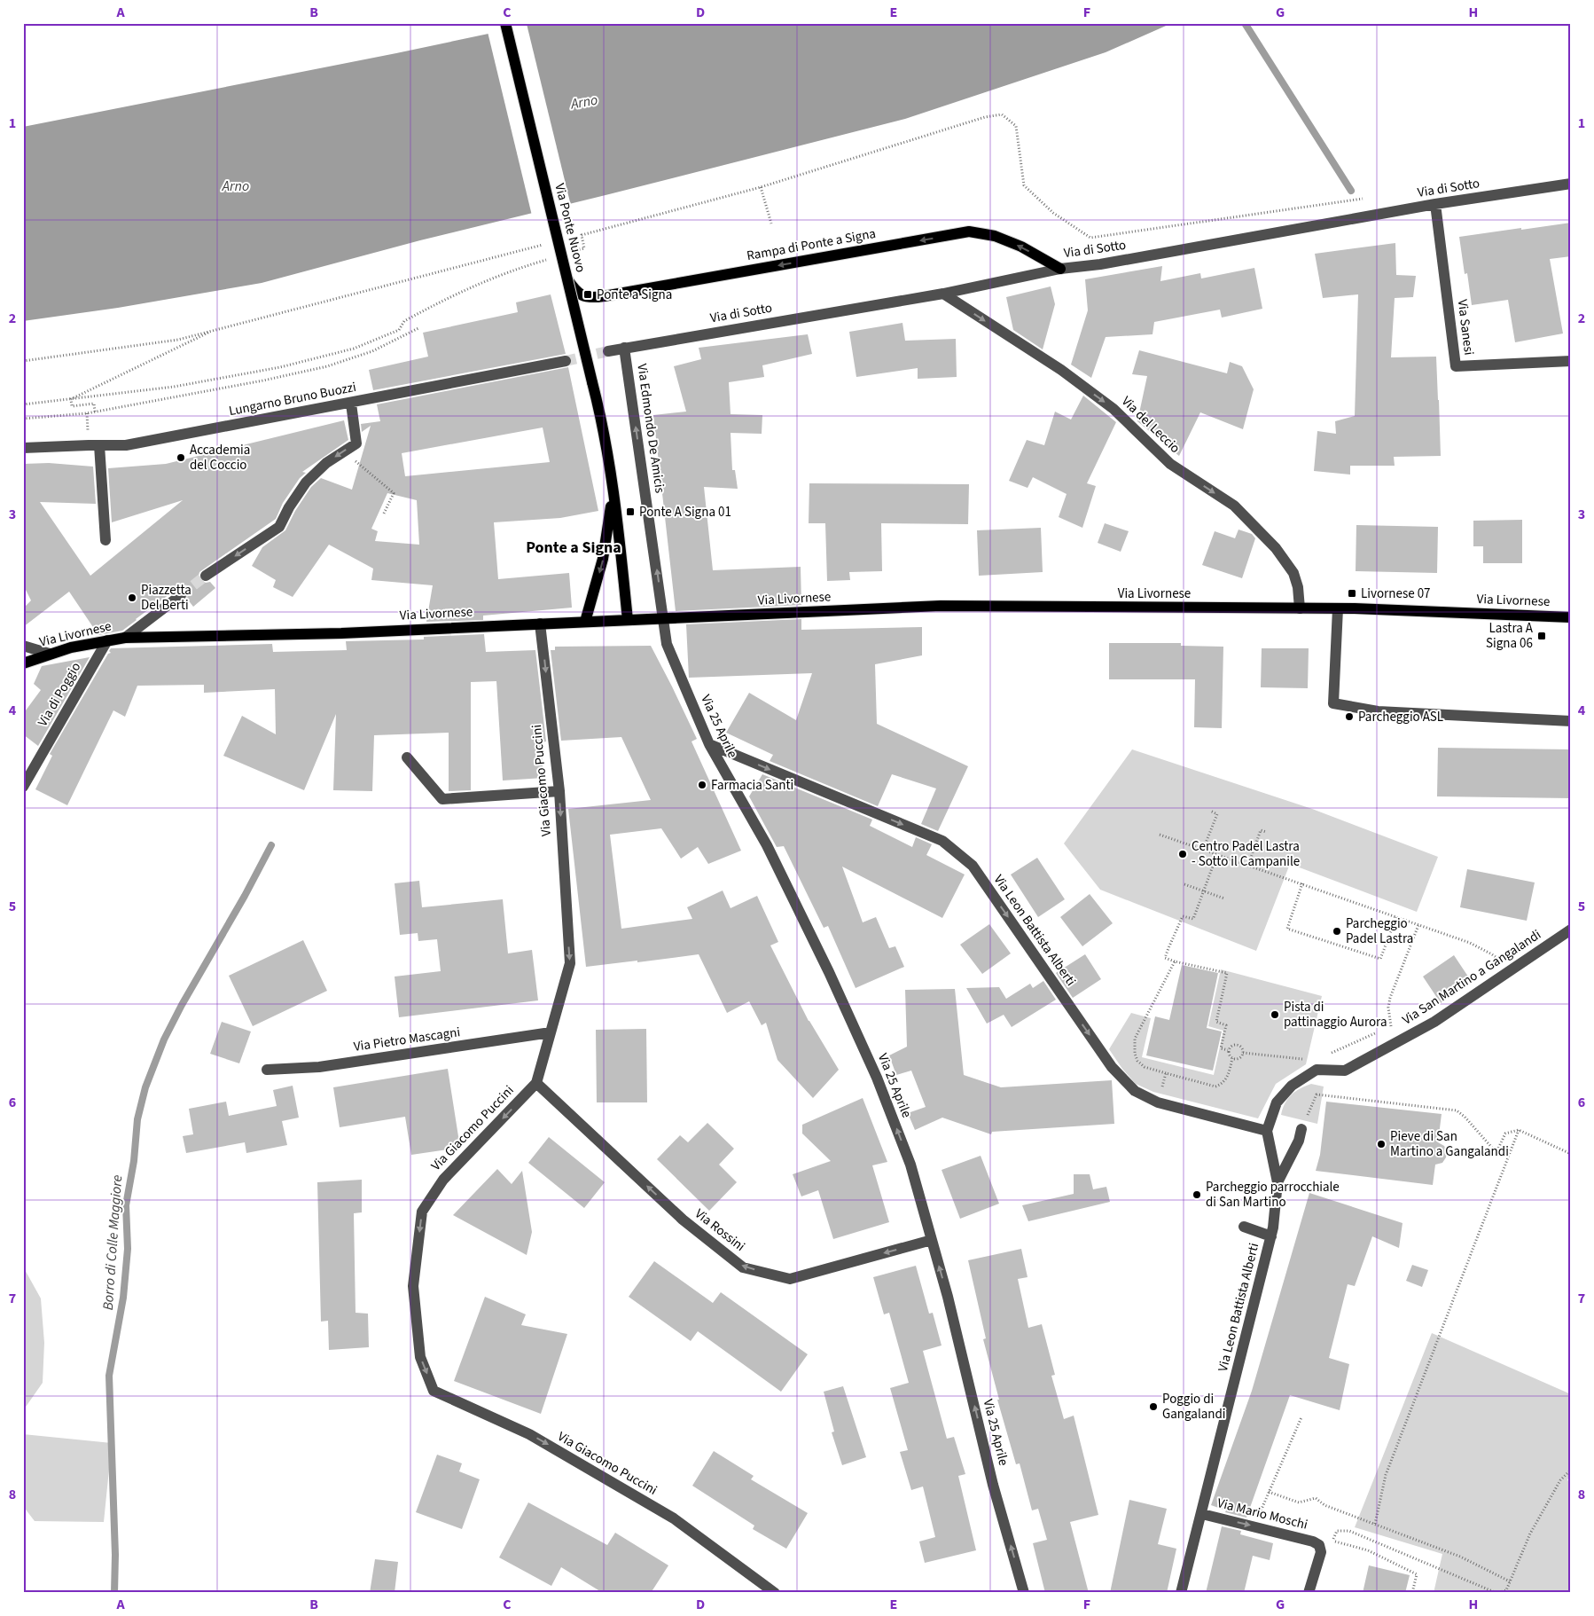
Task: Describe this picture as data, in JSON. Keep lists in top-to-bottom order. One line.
{"streets":{"main road":["Via Ponte Nuovo","Rampa di Ponte a Signa","Via Livornese"],"street":["Via di Sotto","Via Sanesi","Lungarno Bruno Buozzi","Via del Leccio","Via Edmondo De Amicis","Via di Poggio","Via 25 Aprile","Via Giacomo Puccini","Via Leon Battista Alberti","Via San Martino a Gangalandi","Via Pietro Mascagni","Via Rossini","Via Mario Moschi"]},"crossings":[["Via di Sotto","Rampa di Ponte a Signa"],["Via di Sotto","Via Sanesi"],["Via di Sotto","Via del Leccio"],["Via di Sotto","Via Edmondo De Amicis"],["Via Ponte Nuovo","Rampa di Ponte a Signa"],["Via Ponte Nuovo","Via Livornese"],["Via del Leccio","Via Livornese"],["Via Edmondo De Amicis","Via Livornese"],["Via Edmondo De Amicis","Via 25 Aprile"],["Via Livornese","Via di Poggio"],["Via Livornese","Via 25 Aprile"],["Via Livornese","Via Giacomo Puccini"],["Via 25 Aprile","Via Leon Battista Alberti"],["Via 25 Aprile","Via Rossini"],["Via Giacomo Puccini","Via Pietro Mascagni"],["Via Giacomo Puccini","Via Rossini"],["Via Leon Battista Alberti","Via San Martino a Gangalandi"],["Via Leon Battista Alberti","Via Mario Moschi"]],"one_way":["Rampa di Ponte a Signa","Via del Leccio","Via Edmondo De Amicis","Via 25 Aprile","Via Giacomo Puccini","Via Leon Battista Alberti","Via Rossini"],"districts":["Ponte a Signa"],"water":["Arno","Borro di Colle Maggiore"],"places":{"transit":["Ponte a Signa","Ponte A Signa 01","Livornese 07","Lastra A Signa 06"],"other":["Accademia del Coccio","Piazzetta Del Berti","Parcheggio ASL","Farmacia Santi","Centro Padel Lastra - Sotto il Campanile","Parcheggio Padel Lastra","Pista di pattinaggio Aurora","Pieve di San Martino a Gangalandi","Parcheggio parrocchiale di San Martino","Poggio di Gangalandi"]},"grid":{"columns":["A","B","C","D","E","F","G","H"],"rows":["1","2","3","4","5","6","7","8"]}}
